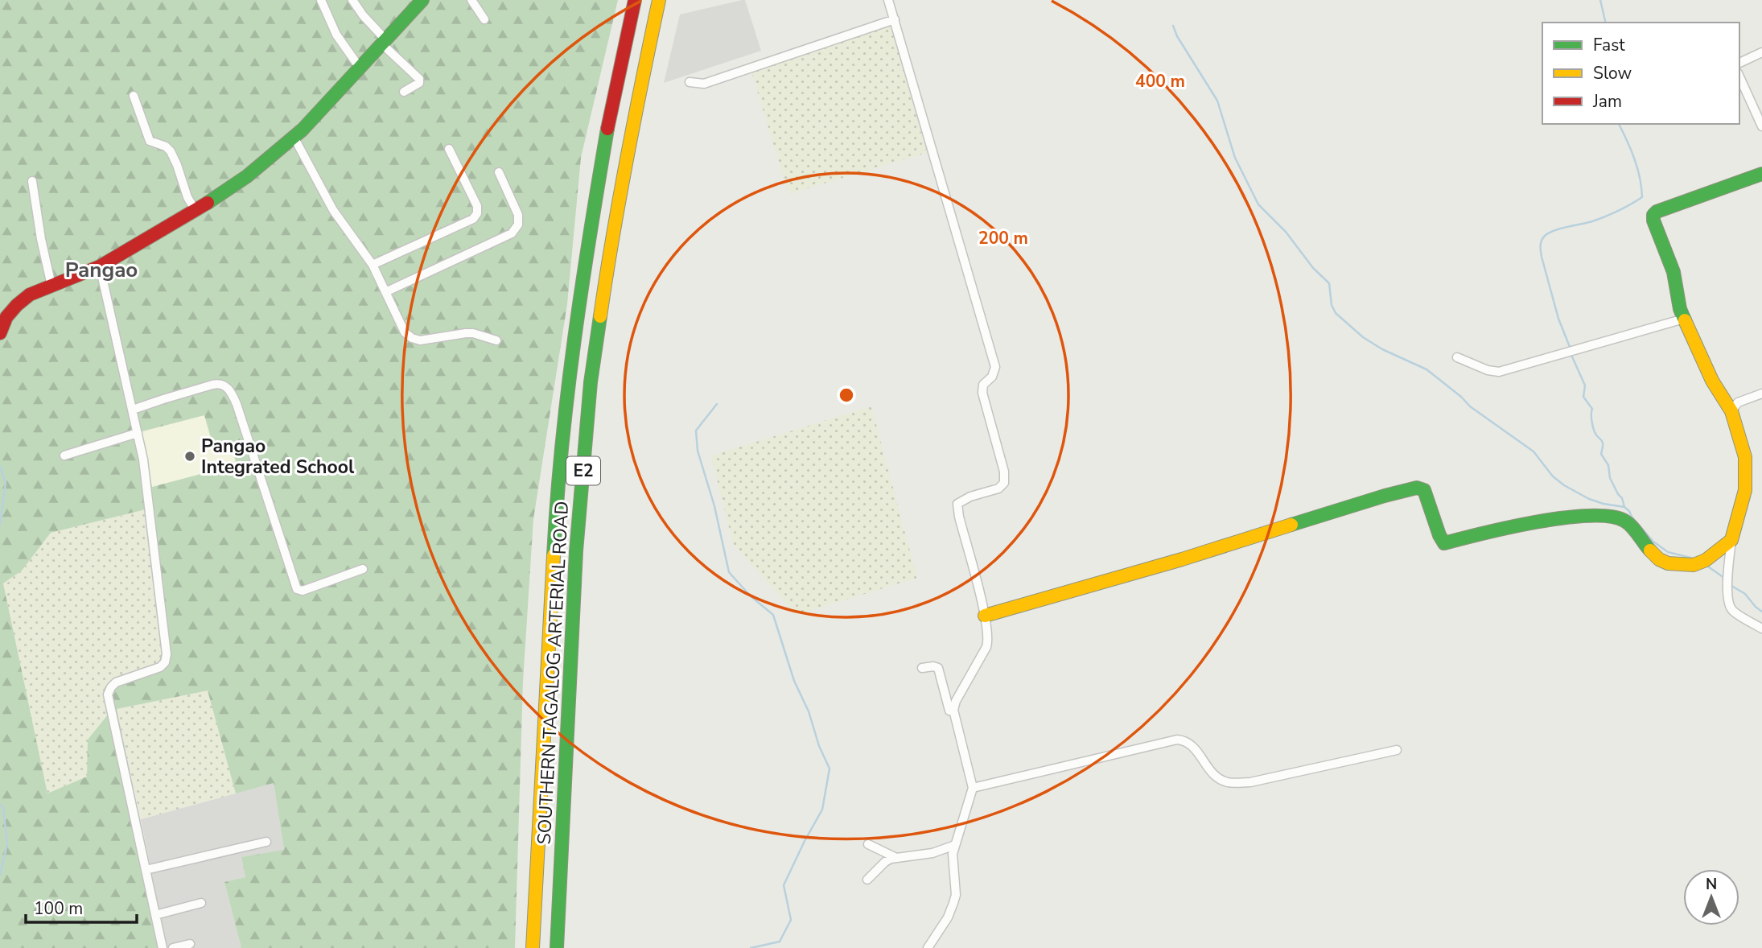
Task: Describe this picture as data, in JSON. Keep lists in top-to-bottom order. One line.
{"streets":{"main road":["E2","SOUTHERN TAGALOG ARTERIAL ROAD"]},"districts":["Pangao"],"places":["Pangao Integrated School"],"legend":["Fast","Slow","Jam"],"scale_bar":"100 m","north":"top","rings":["400 m","200 m"]}
